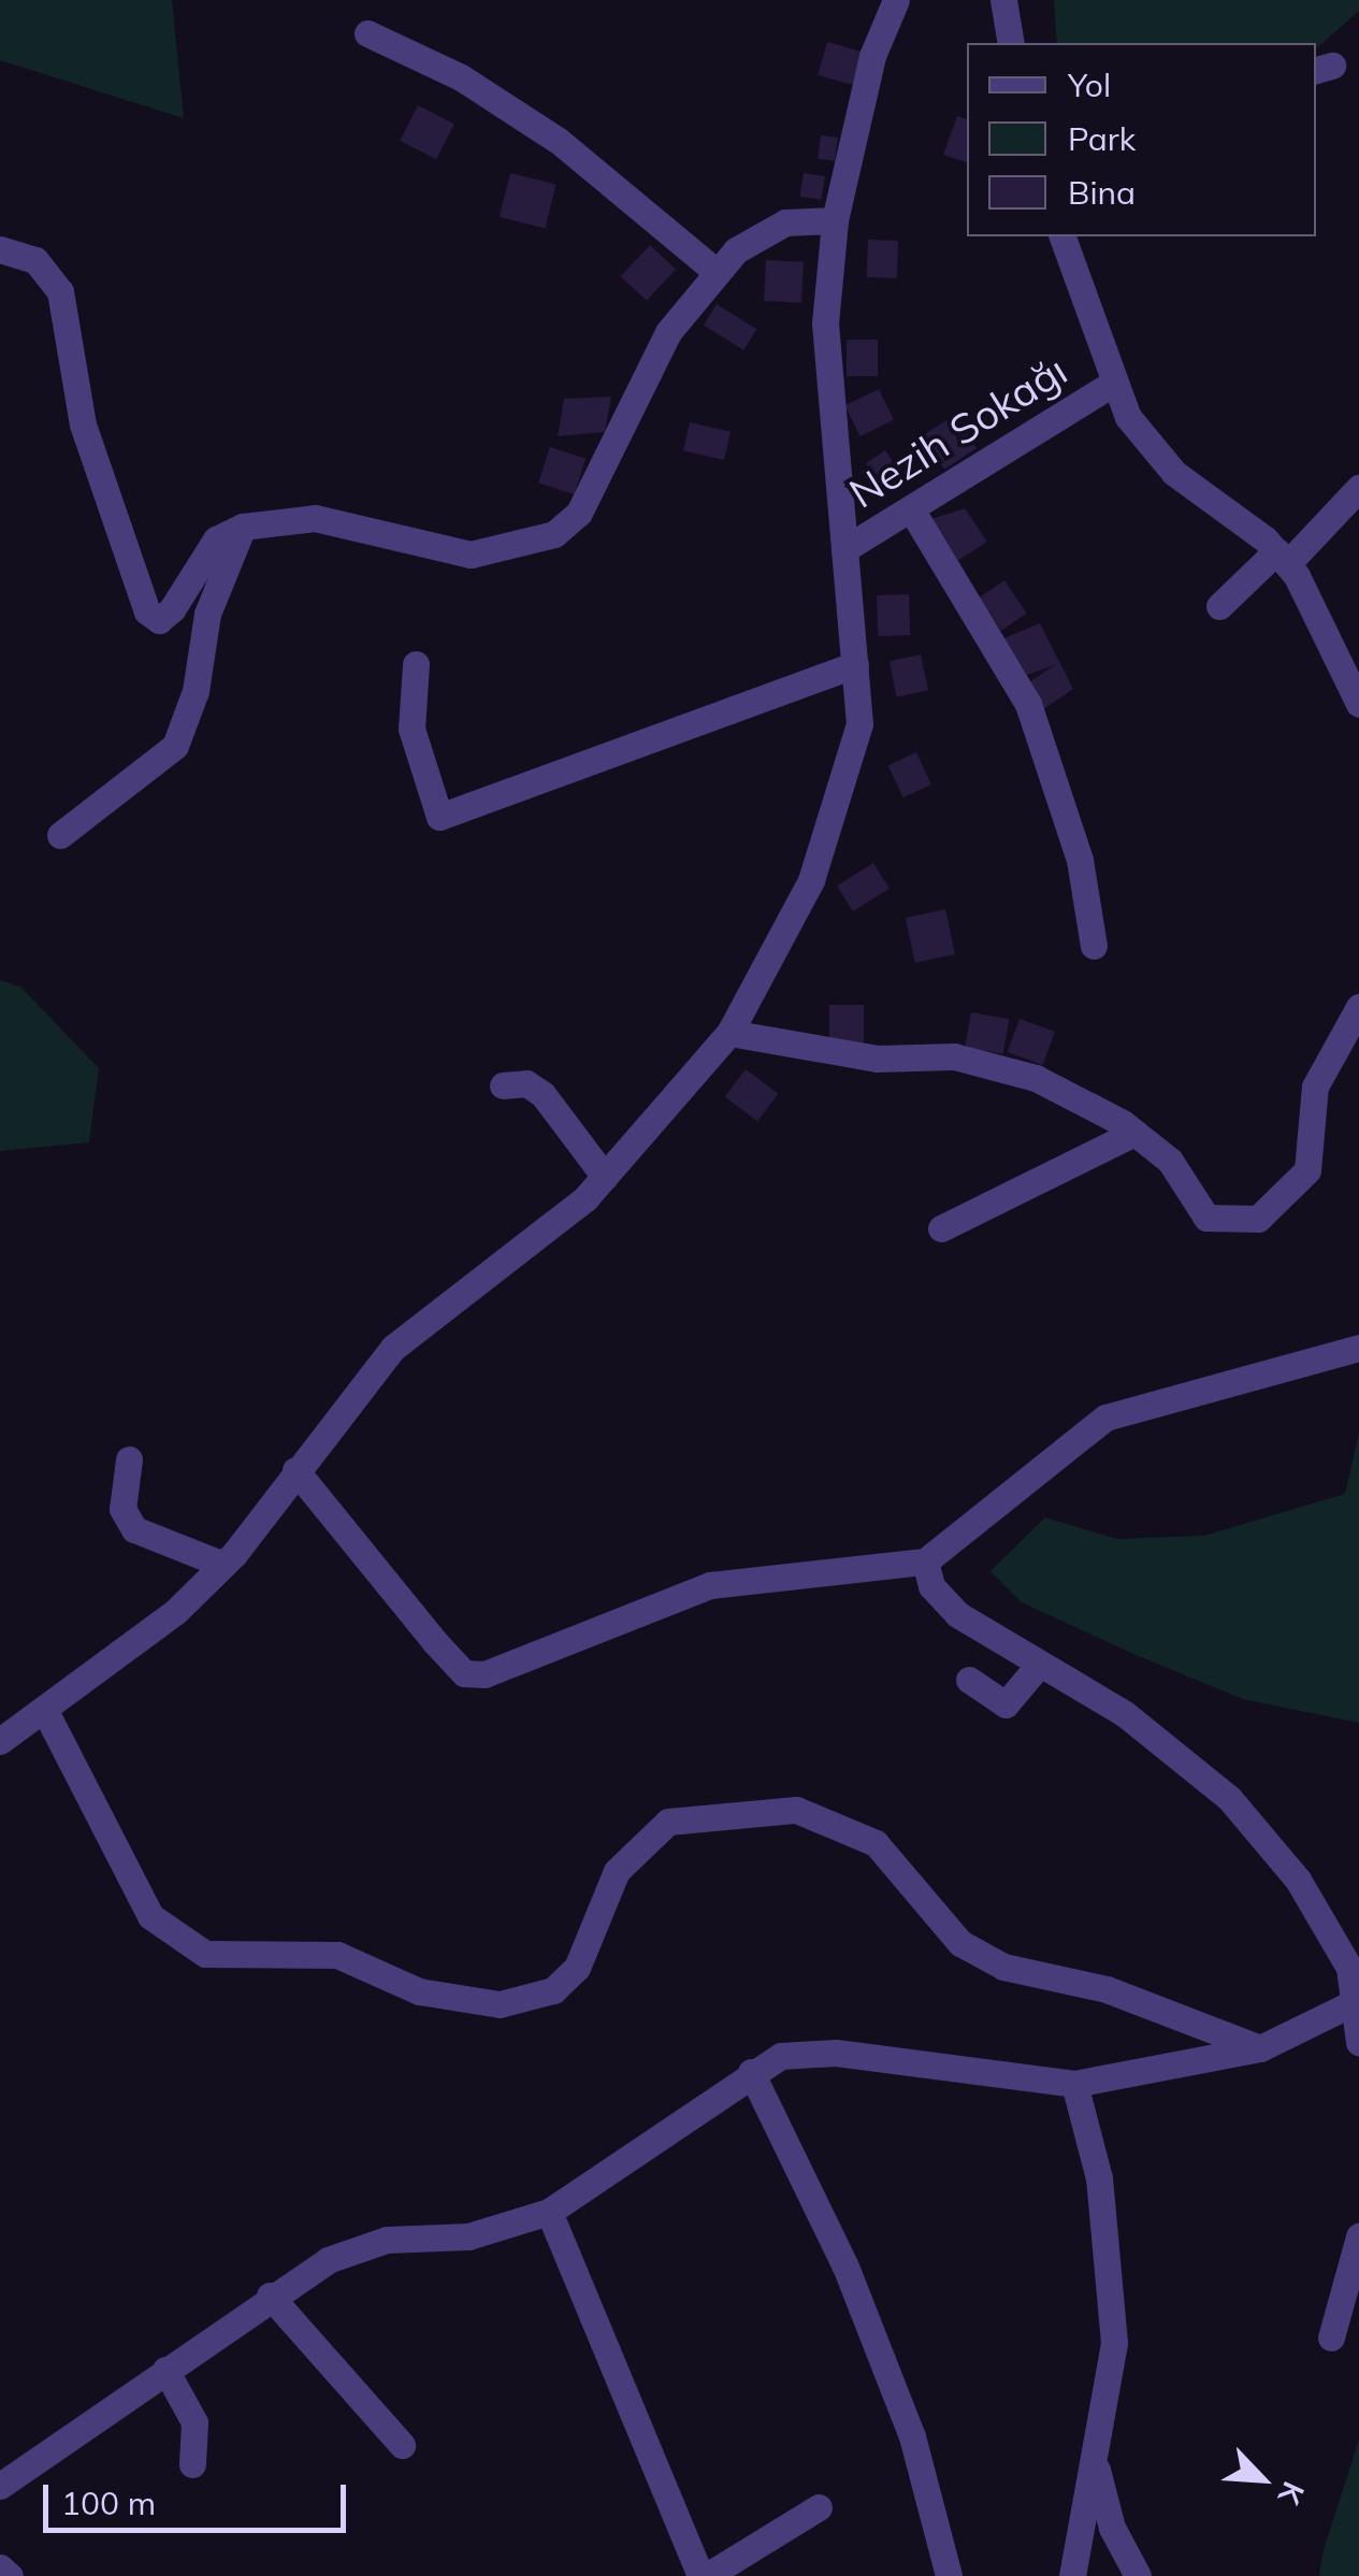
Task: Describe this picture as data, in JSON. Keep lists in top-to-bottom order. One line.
{"streets":{"street":["Nezih Sokağı"]},"legend":["Yol","Park","Bina"],"scale_bar":"100 m","north":"bottom right"}
